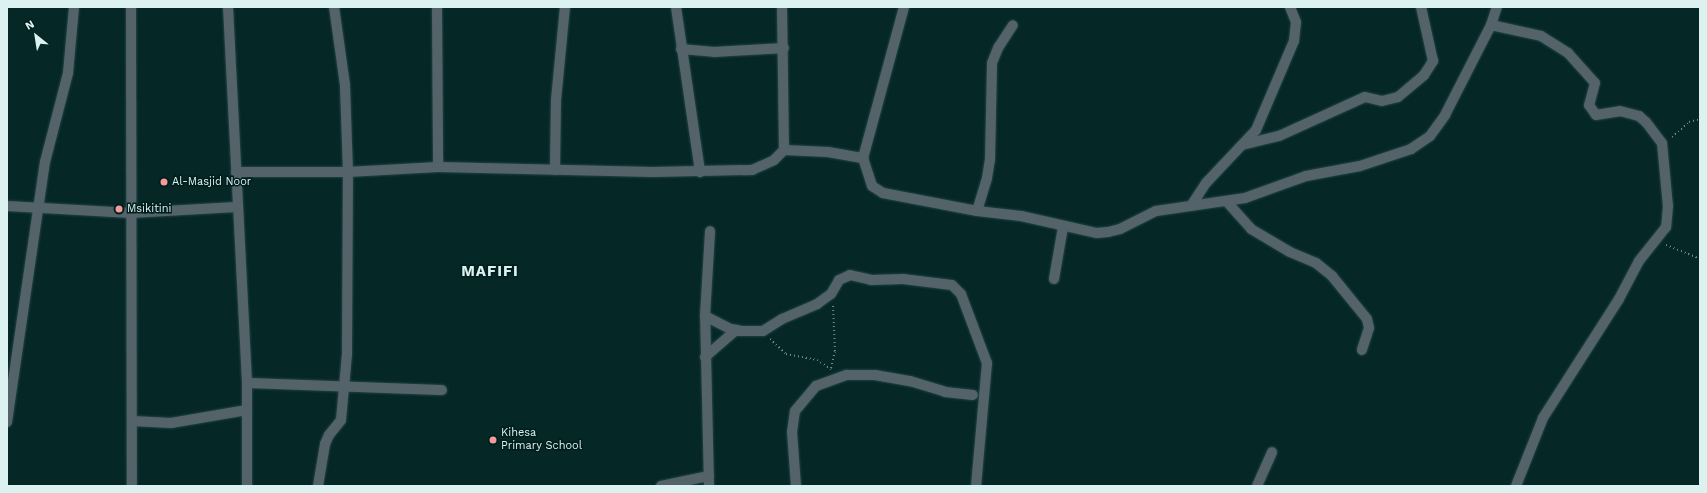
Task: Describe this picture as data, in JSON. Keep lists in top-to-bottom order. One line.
{"districts":["MAFIFI"],"places":["Al-Masjid Noor","Msikitini","Kihesa Primary School"],"north":"top left"}
